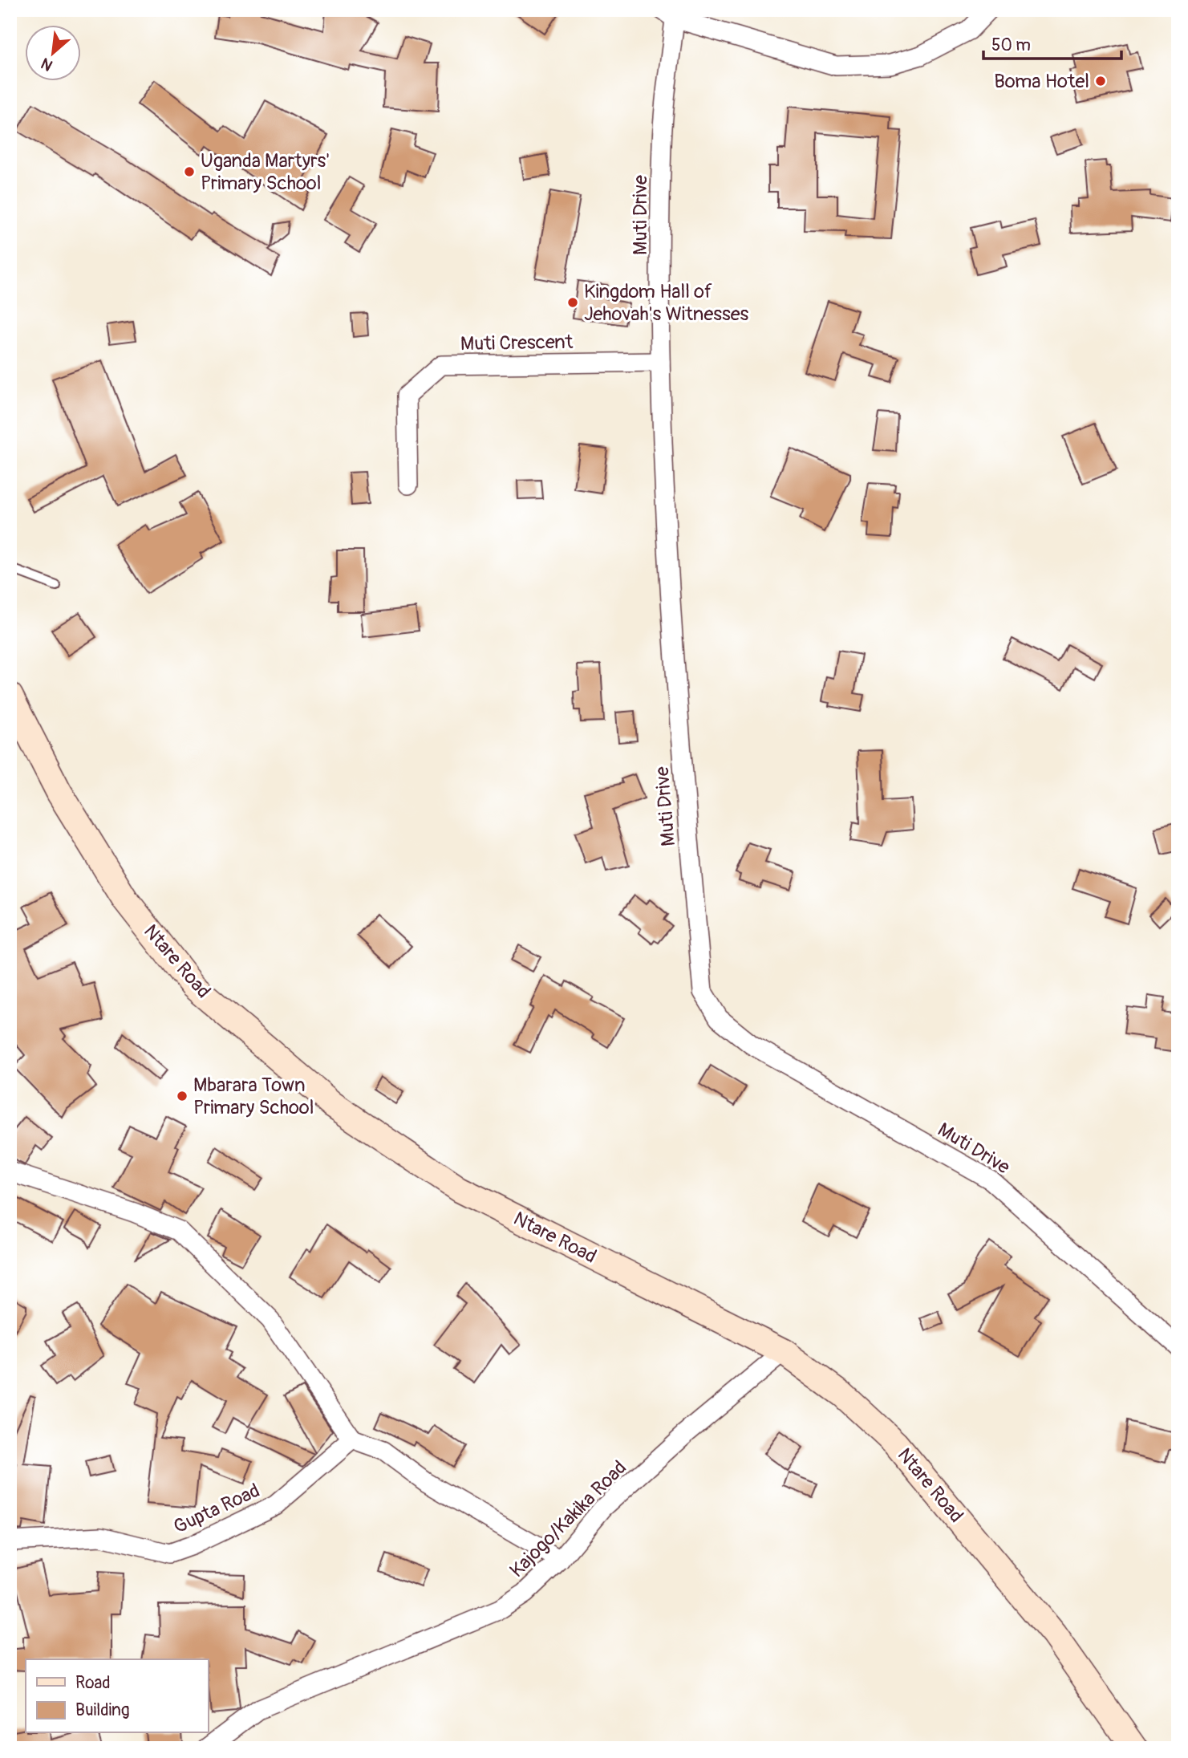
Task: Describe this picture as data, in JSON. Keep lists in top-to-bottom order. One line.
{"streets":{"main road":["Ntare Road"],"street":["Muti Drive","Muti Crescent","Gupta Road","Kajogo/Kakika Road"]},"crossings":[["Muti Drive","Muti Crescent"],["Ntare Road","Kajogo/Kakika Road"]],"places":["Boma Hotel","Uganda Martyrs' Primary School","Kingdom Hall of Jehovah's Witnesses","Mbarara Town Primary School"],"legend":["Road","Building"],"scale_bar":"50 m","north":"bottom left"}
